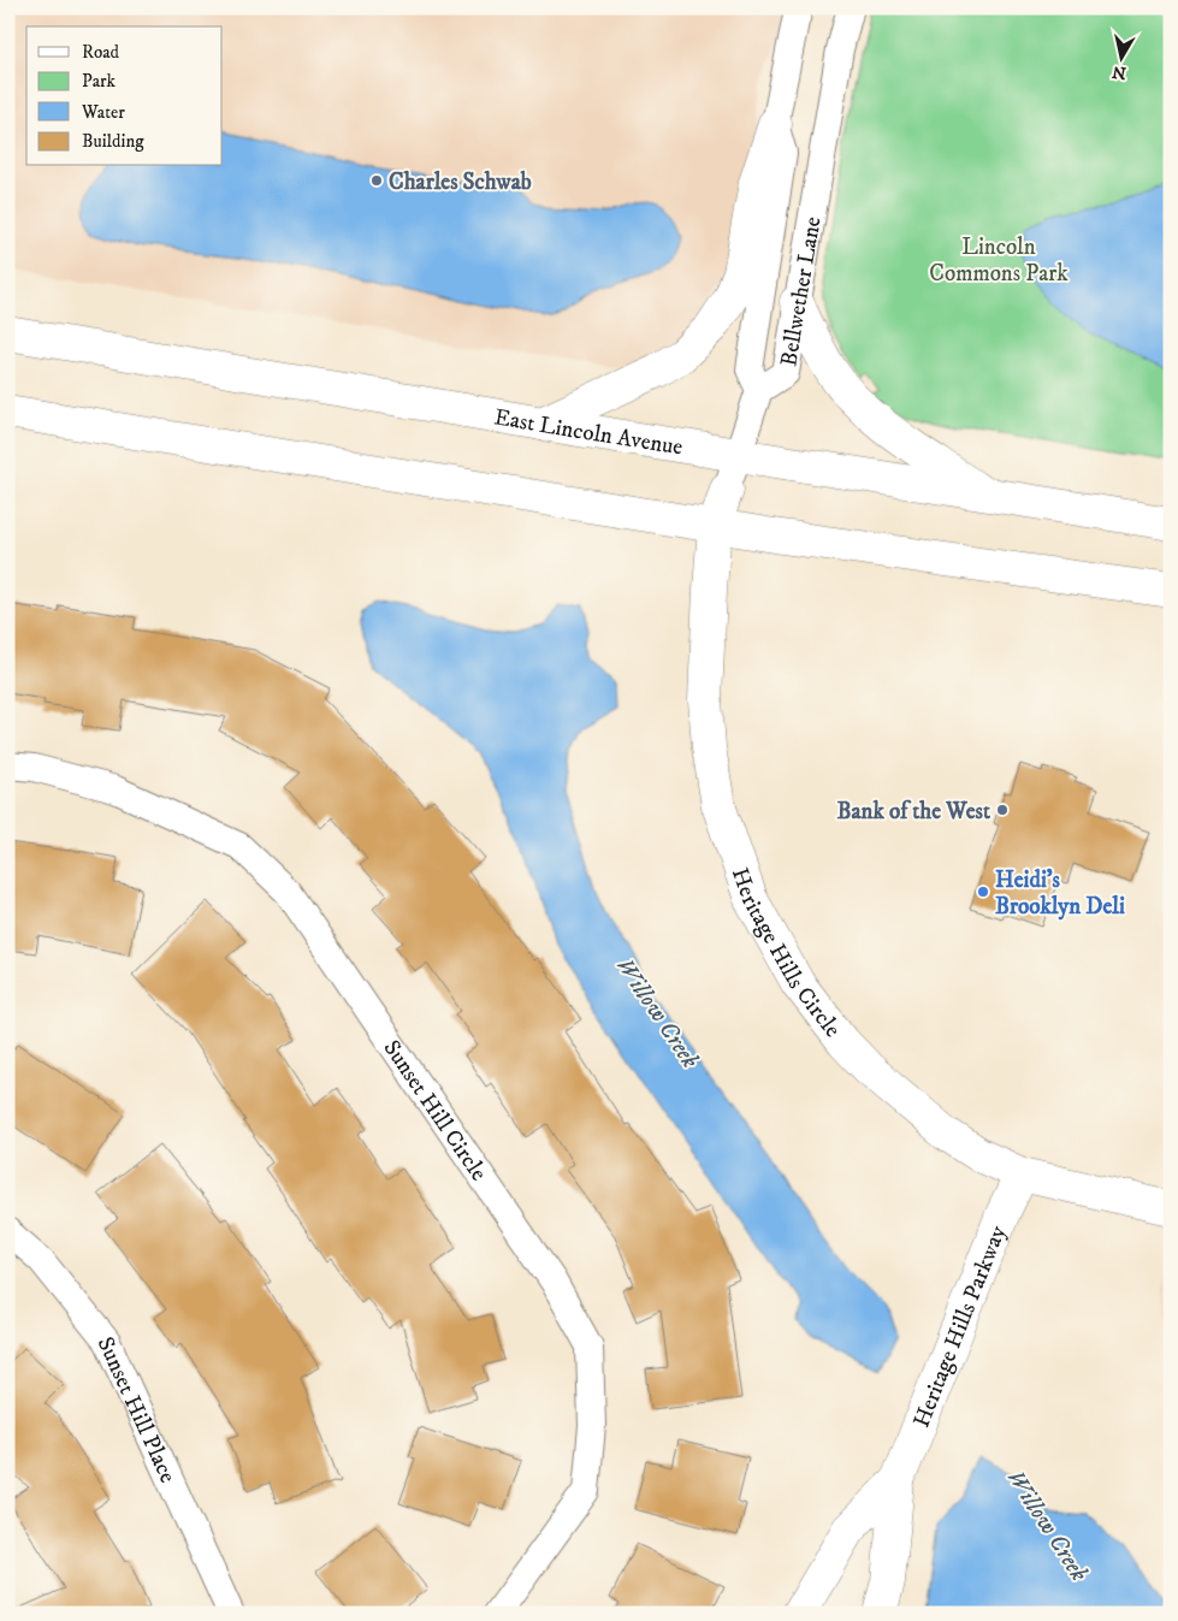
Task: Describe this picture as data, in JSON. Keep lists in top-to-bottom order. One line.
{"streets":{"main road":["East Lincoln Avenue","Heritage Hills Circle","Heritage Hills Parkway"],"street":["Bellwether Lane","Sunset Hill Circle","Sunset Hill Place"]},"crossings":[["Heritage Hills Circle","Heritage Hills Parkway"]],"water":["Willow Creek"],"parks":["Lincoln Commons Park"],"places":["Charles Schwab","Bank of the West","Heidi's Brooklyn Deli"],"legend":["Road","Park","Water","Building"],"north":"bottom"}
